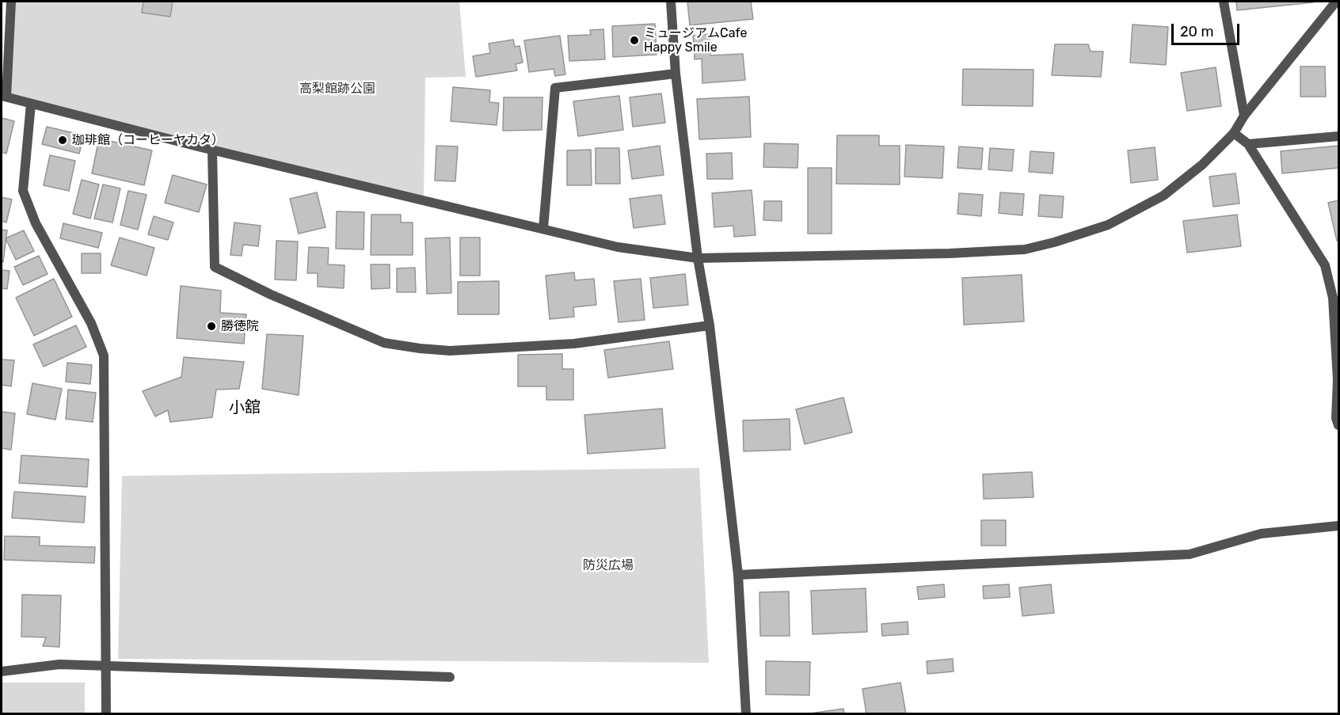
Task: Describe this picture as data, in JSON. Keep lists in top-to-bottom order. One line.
{"districts":["小舘"],"parks":["高梨館跡公園","防災広場"],"places":["ミュージアムCafe Happy Smile","珈琲館（コーヒーヤカタ）","勝徳院"],"scale_bar":"20 m"}
